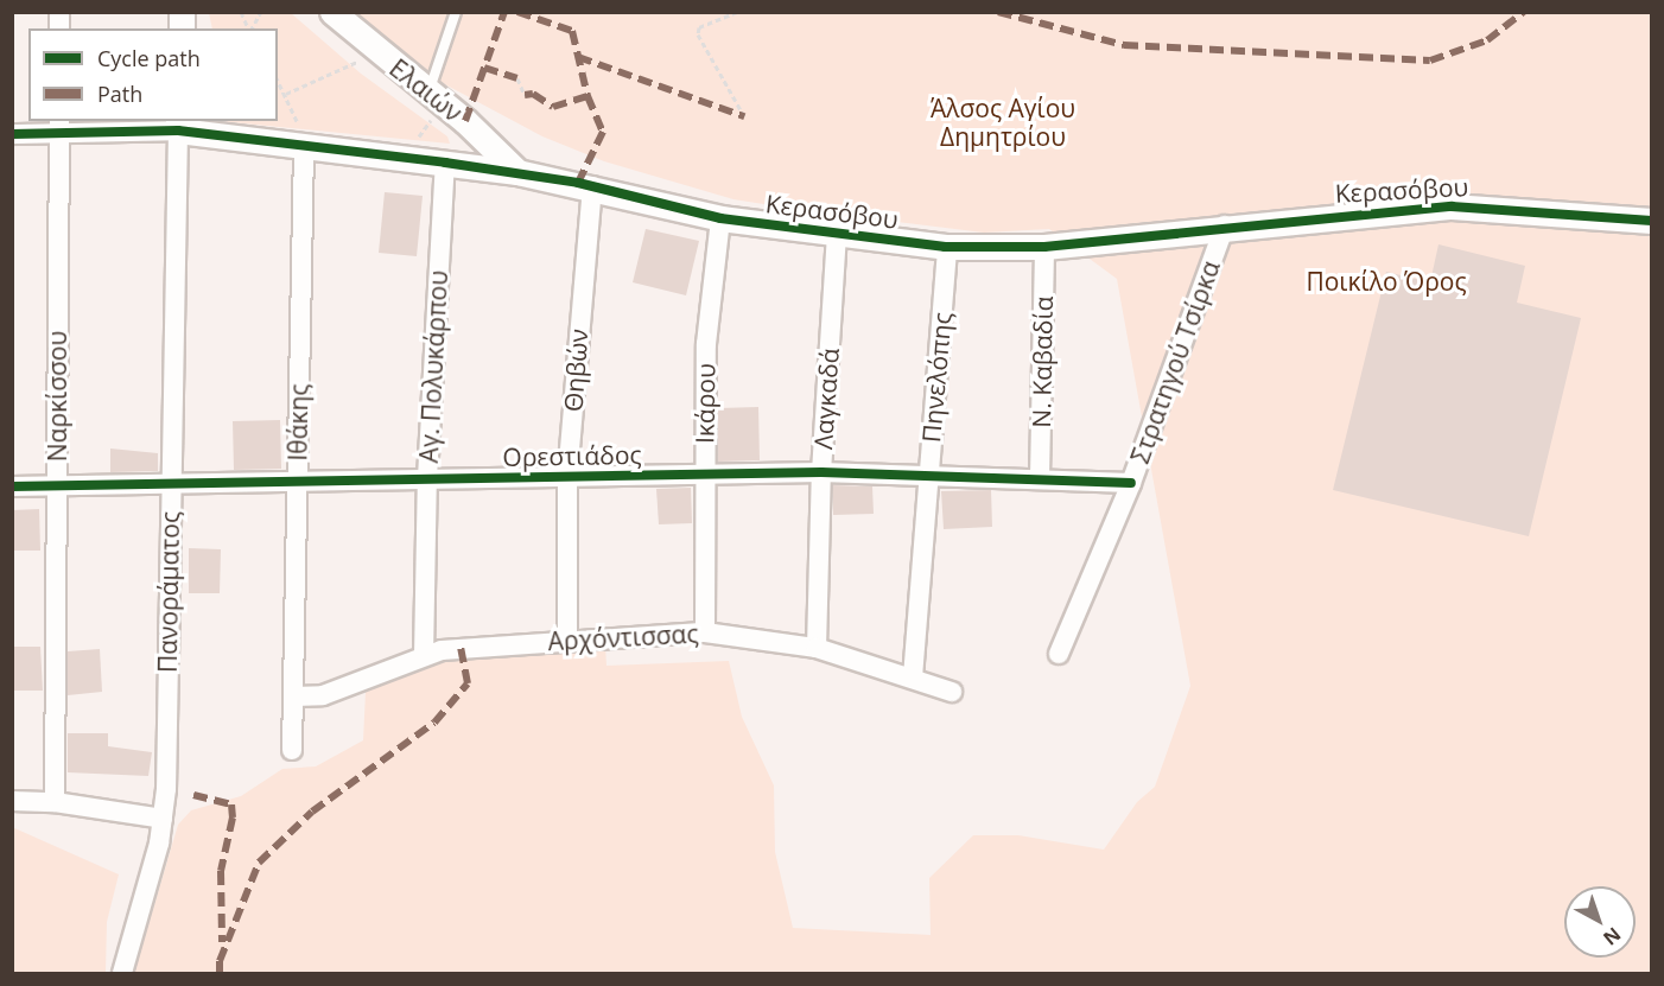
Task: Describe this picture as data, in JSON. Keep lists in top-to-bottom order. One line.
{"streets":{"street":["Ελαιών","Κερασόβου","N. Καβαδία","Στρατηγού Τσίρκα","Αγ. Πολυκάρπου","Θηβών","Πηνελόπης","Ναρκίσσου","Λαγκαδά","Ικάρου","Ιθάκης","Ορεστιάδος","Πανοράματος","Αρχόντισσας"]},"crossings":[["Ελαιών","Κερασόβου"],["Κερασόβου","N. Καβαδία"],["Κερασόβου","Στρατηγού Τσίρκα"],["Κερασόβου","Αγ. Πολυκάρπου"],["Κερασόβου","Θηβών"],["Κερασόβου","Πηνελόπης"],["Κερασόβου","Ναρκίσσου"],["Κερασόβου","Λαγκαδά"],["Κερασόβου","Ικάρου"],["Κερασόβου","Ιθάκης"],["Κερασόβου","Πανοράματος"],["N. Καβαδία","Ορεστιάδος"],["Στρατηγού Τσίρκα","Ορεστιάδος"],["Αγ. Πολυκάρπου","Ορεστιάδος"],["Αγ. Πολυκάρπου","Αρχόντισσας"],["Θηβών","Ορεστιάδος"],["Θηβών","Αρχόντισσας"],["Πηνελόπης","Ορεστιάδος"],["Πηνελόπης","Αρχόντισσας"],["Ναρκίσσου","Ορεστιάδος"],["Λαγκαδά","Ορεστιάδος"],["Λαγκαδά","Αρχόντισσας"],["Ικάρου","Ορεστιάδος"],["Ικάρου","Αρχόντισσας"],["Ιθάκης","Ορεστιάδος"],["Ιθάκης","Αρχόντισσας"],["Ορεστιάδος","Πανοράματος"]],"parks":["Άλσος Αγίου Δημητρίου","Ποικίλο Όρος"],"legend":["Cycle path","Path"],"north":"bottom right"}
